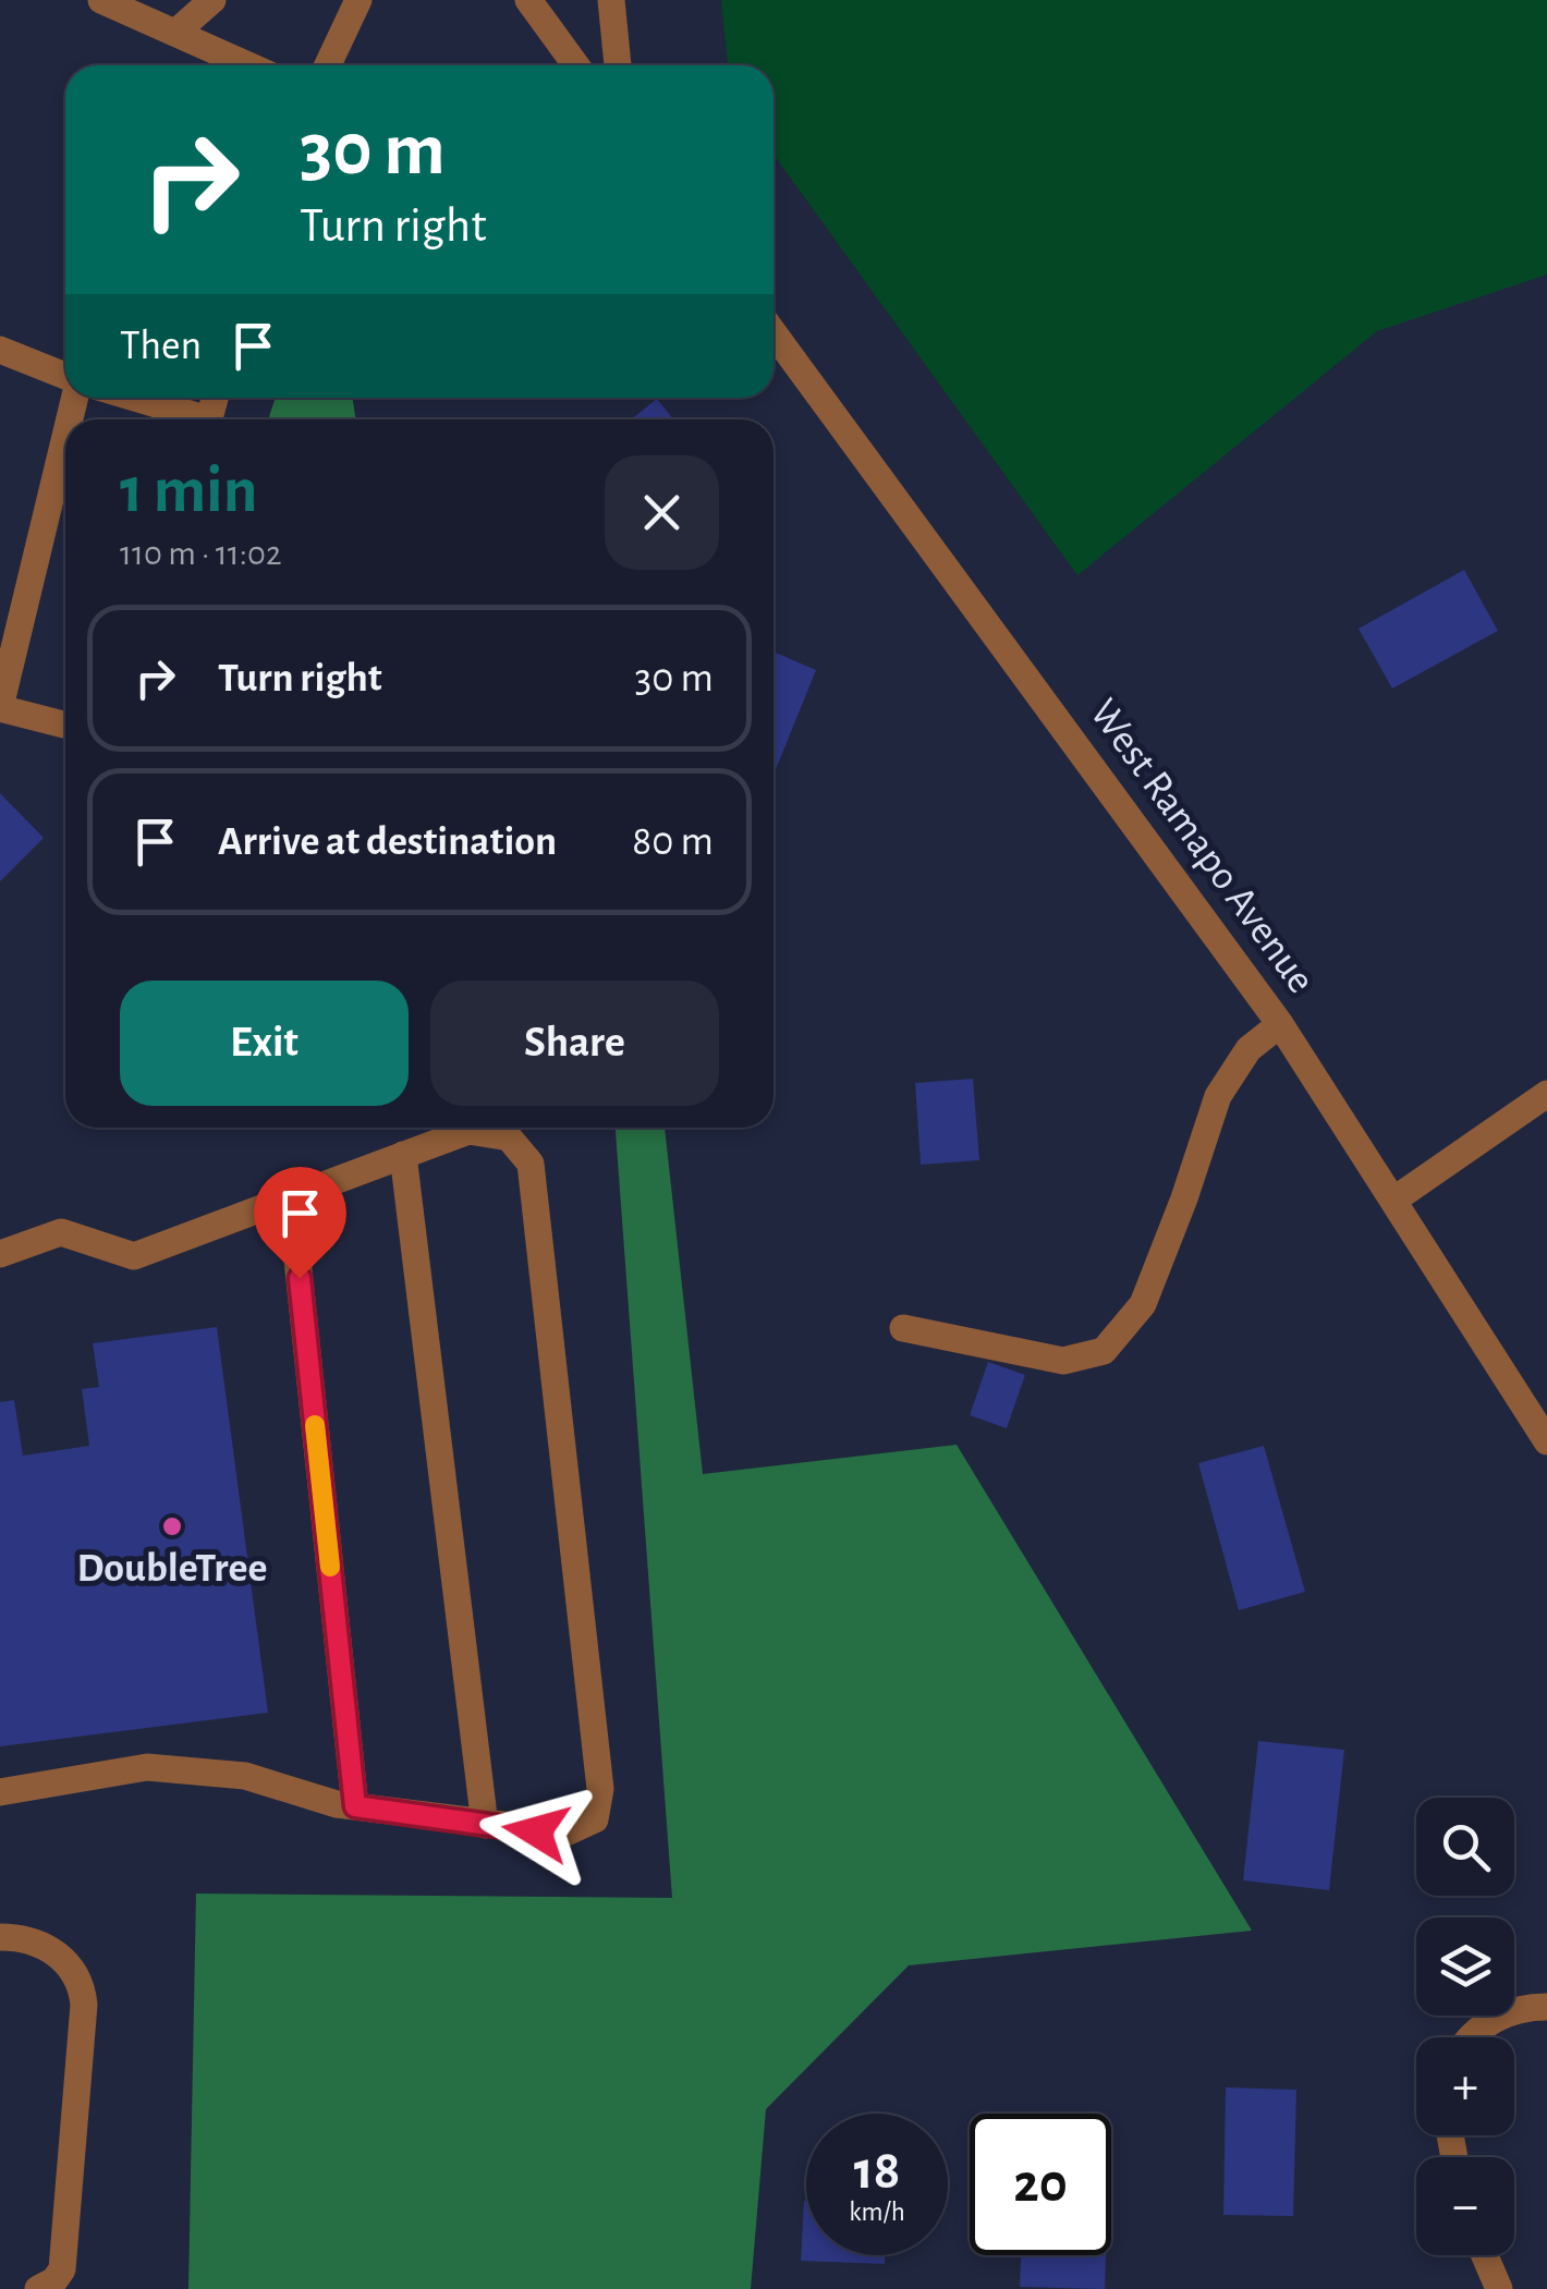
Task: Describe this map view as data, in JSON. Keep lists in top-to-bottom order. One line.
{"streets":{"street":["West Ramapo Avenue"]},"places":["DoubleTree"],"page":{"turn":["30 m","Turn right"],"then":"Then","heading":["1 min","110 m · 11:02"],"list":[{"name":"Turn right","value":"30 m"},{"name":"Arrive at destination","value":"80 m"}],"buttons":["Exit","Share"],"map_buttons":["+","−"],"speed":"18 km/h","limit":"20"}}
